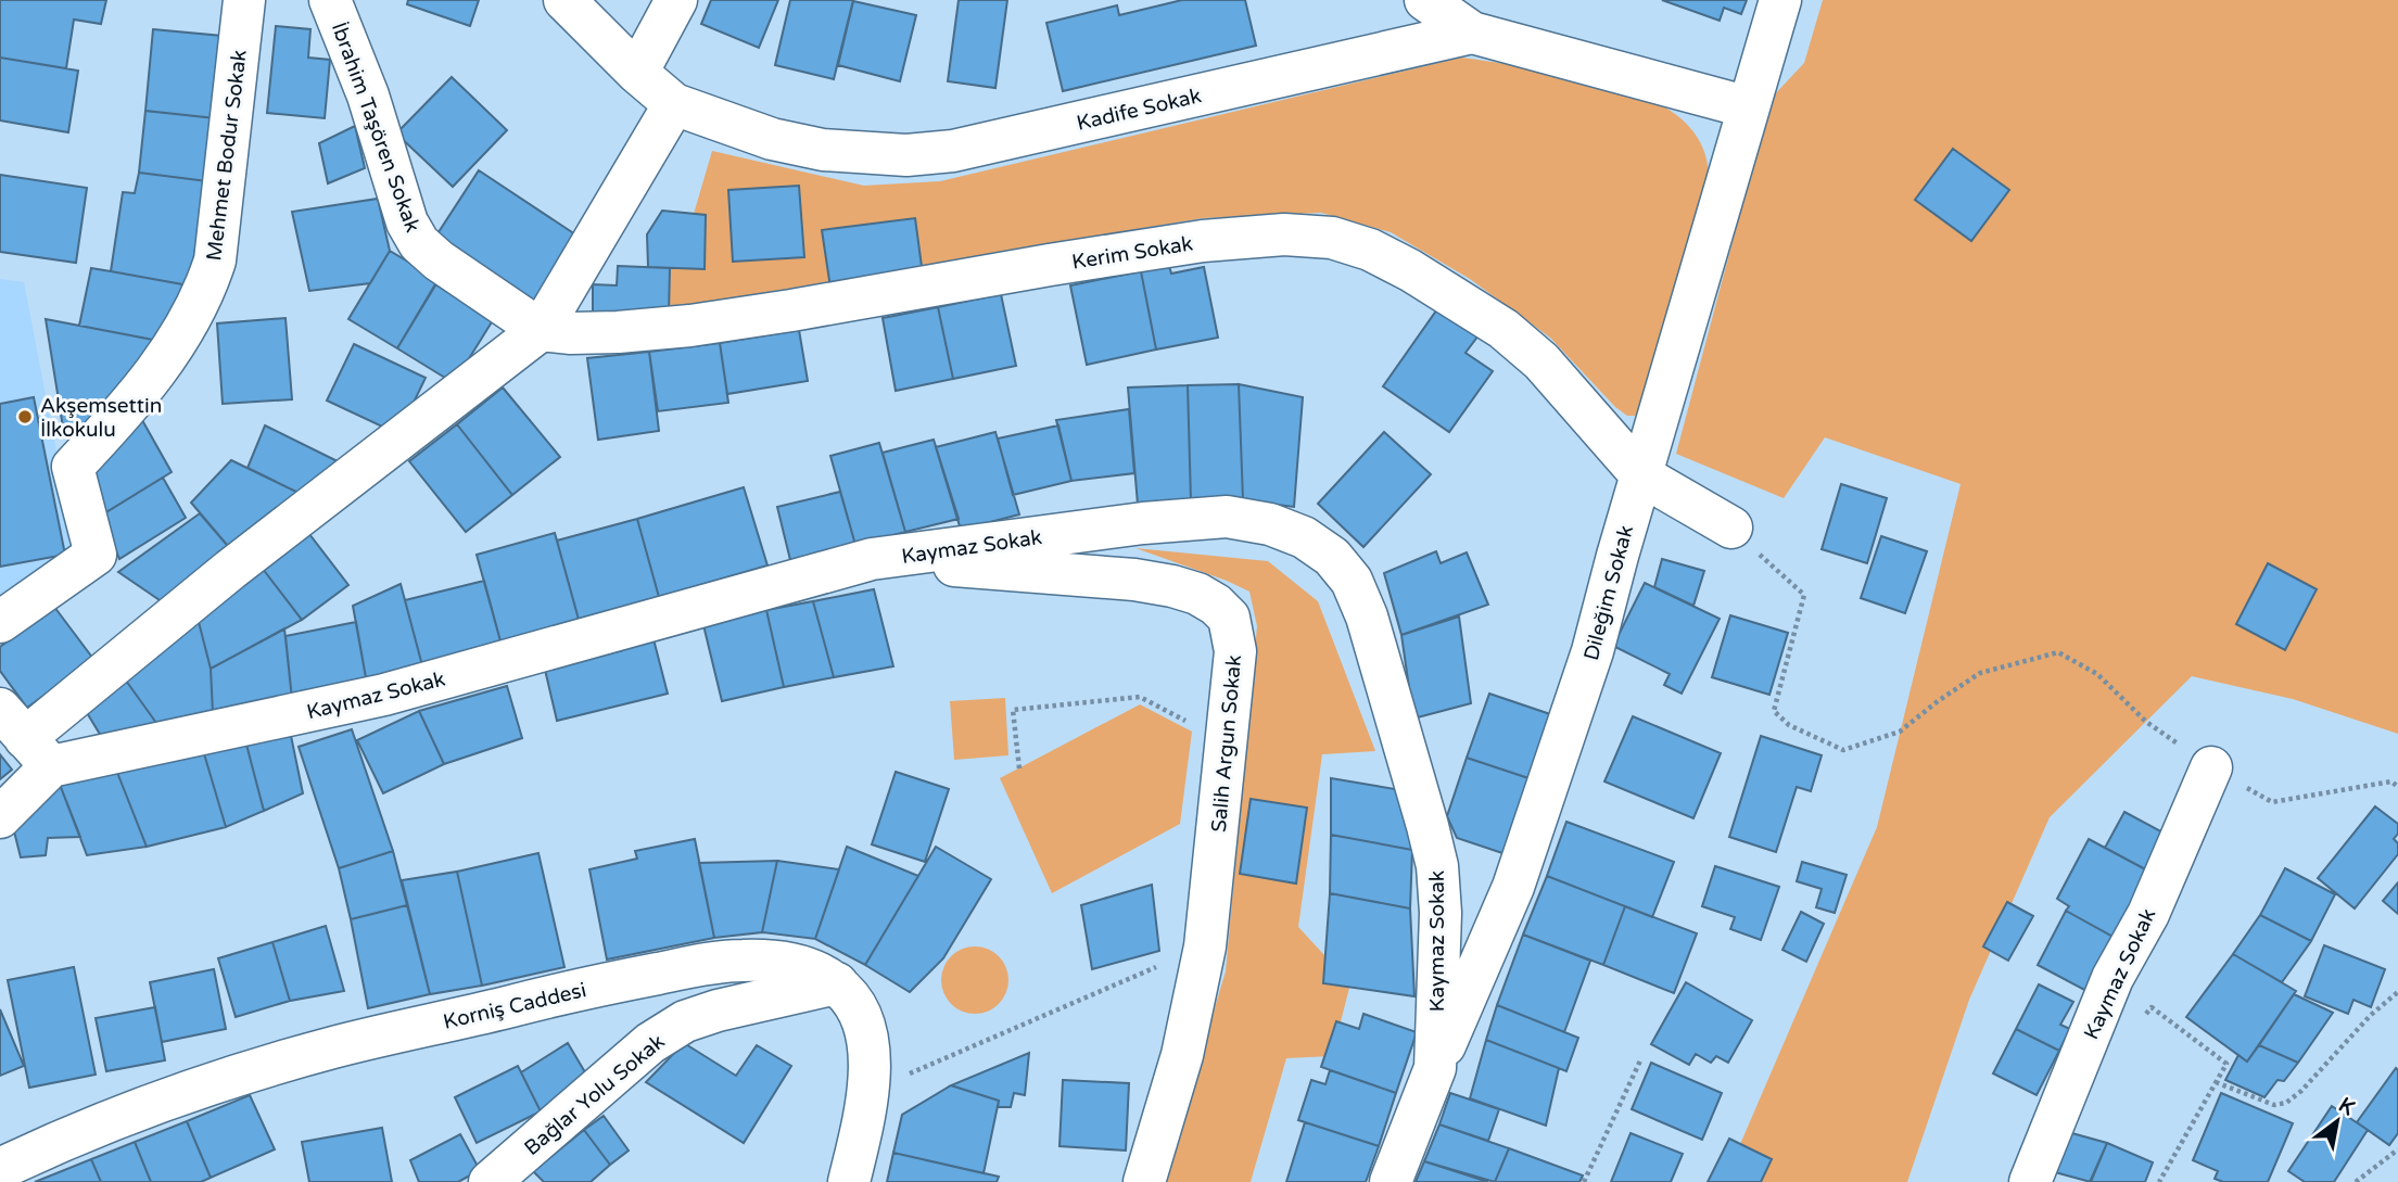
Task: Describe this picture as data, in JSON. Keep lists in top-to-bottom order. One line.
{"streets":{"street":["Kadife Sokak","İbrahim Taşören Sokak","Mehmet Bodur Sokak","Kerim Sokak","Kaymaz Sokak","Dileğim Sokak","Salih Argun Sokak","Korniş Caddesi","Bağlar Yolu Sokak"]},"crossings":[["Kadife Sokak","Dileğim Sokak"],["İbrahim Taşören Sokak","Kerim Sokak"],["Kerim Sokak","Dileğim Sokak"],["Kaymaz Sokak","Dileğim Sokak"],["Kaymaz Sokak","Salih Argun Sokak"],["Korniş Caddesi","Bağlar Yolu Sokak"]],"places":["Akşemsettin İlkokulu"],"north":"top right"}
